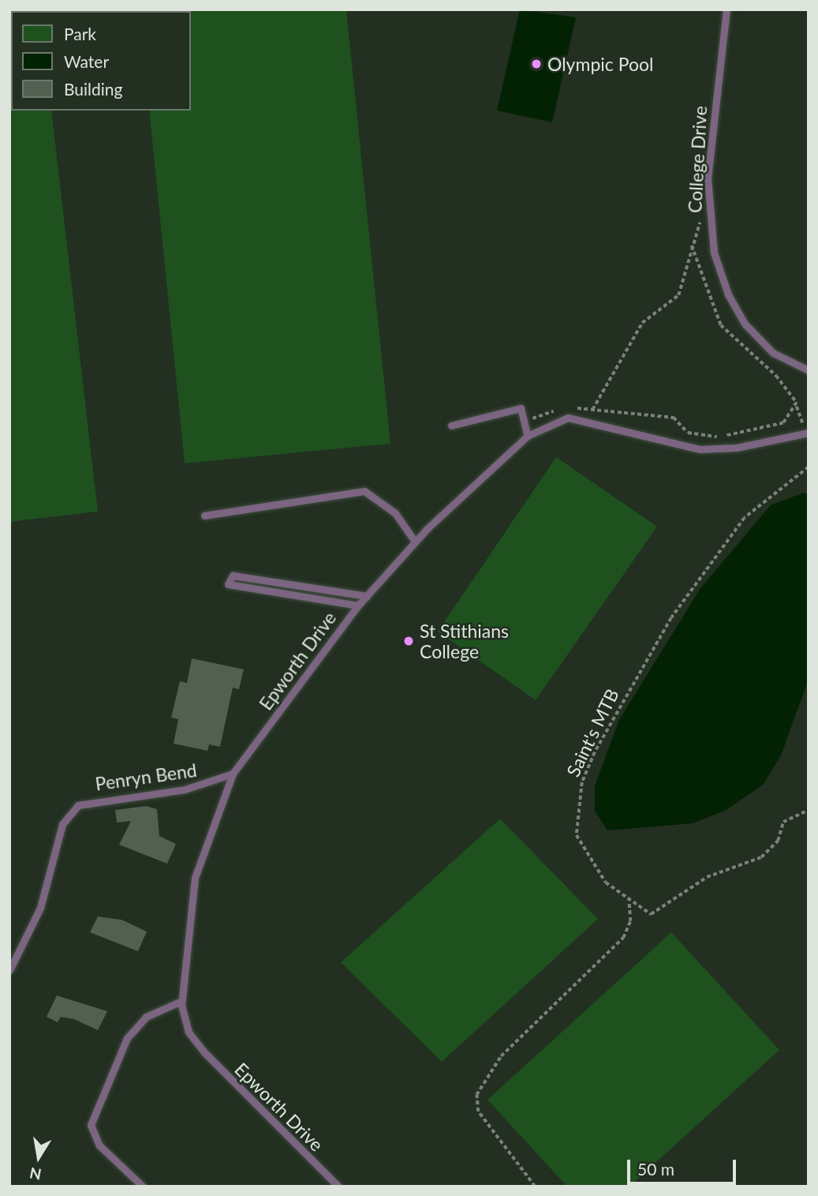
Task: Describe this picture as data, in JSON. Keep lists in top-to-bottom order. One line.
{"streets":{"lane":["College Drive","Epworth Drive","Penryn Bend"],"path":["Saint's MTB"]},"crossings":[["Epworth Drive","Penryn Bend"]],"places":["Olympic Pool","St Stithians College"],"legend":["Park","Water","Building"],"scale_bar":"50 m","north":"bottom"}
